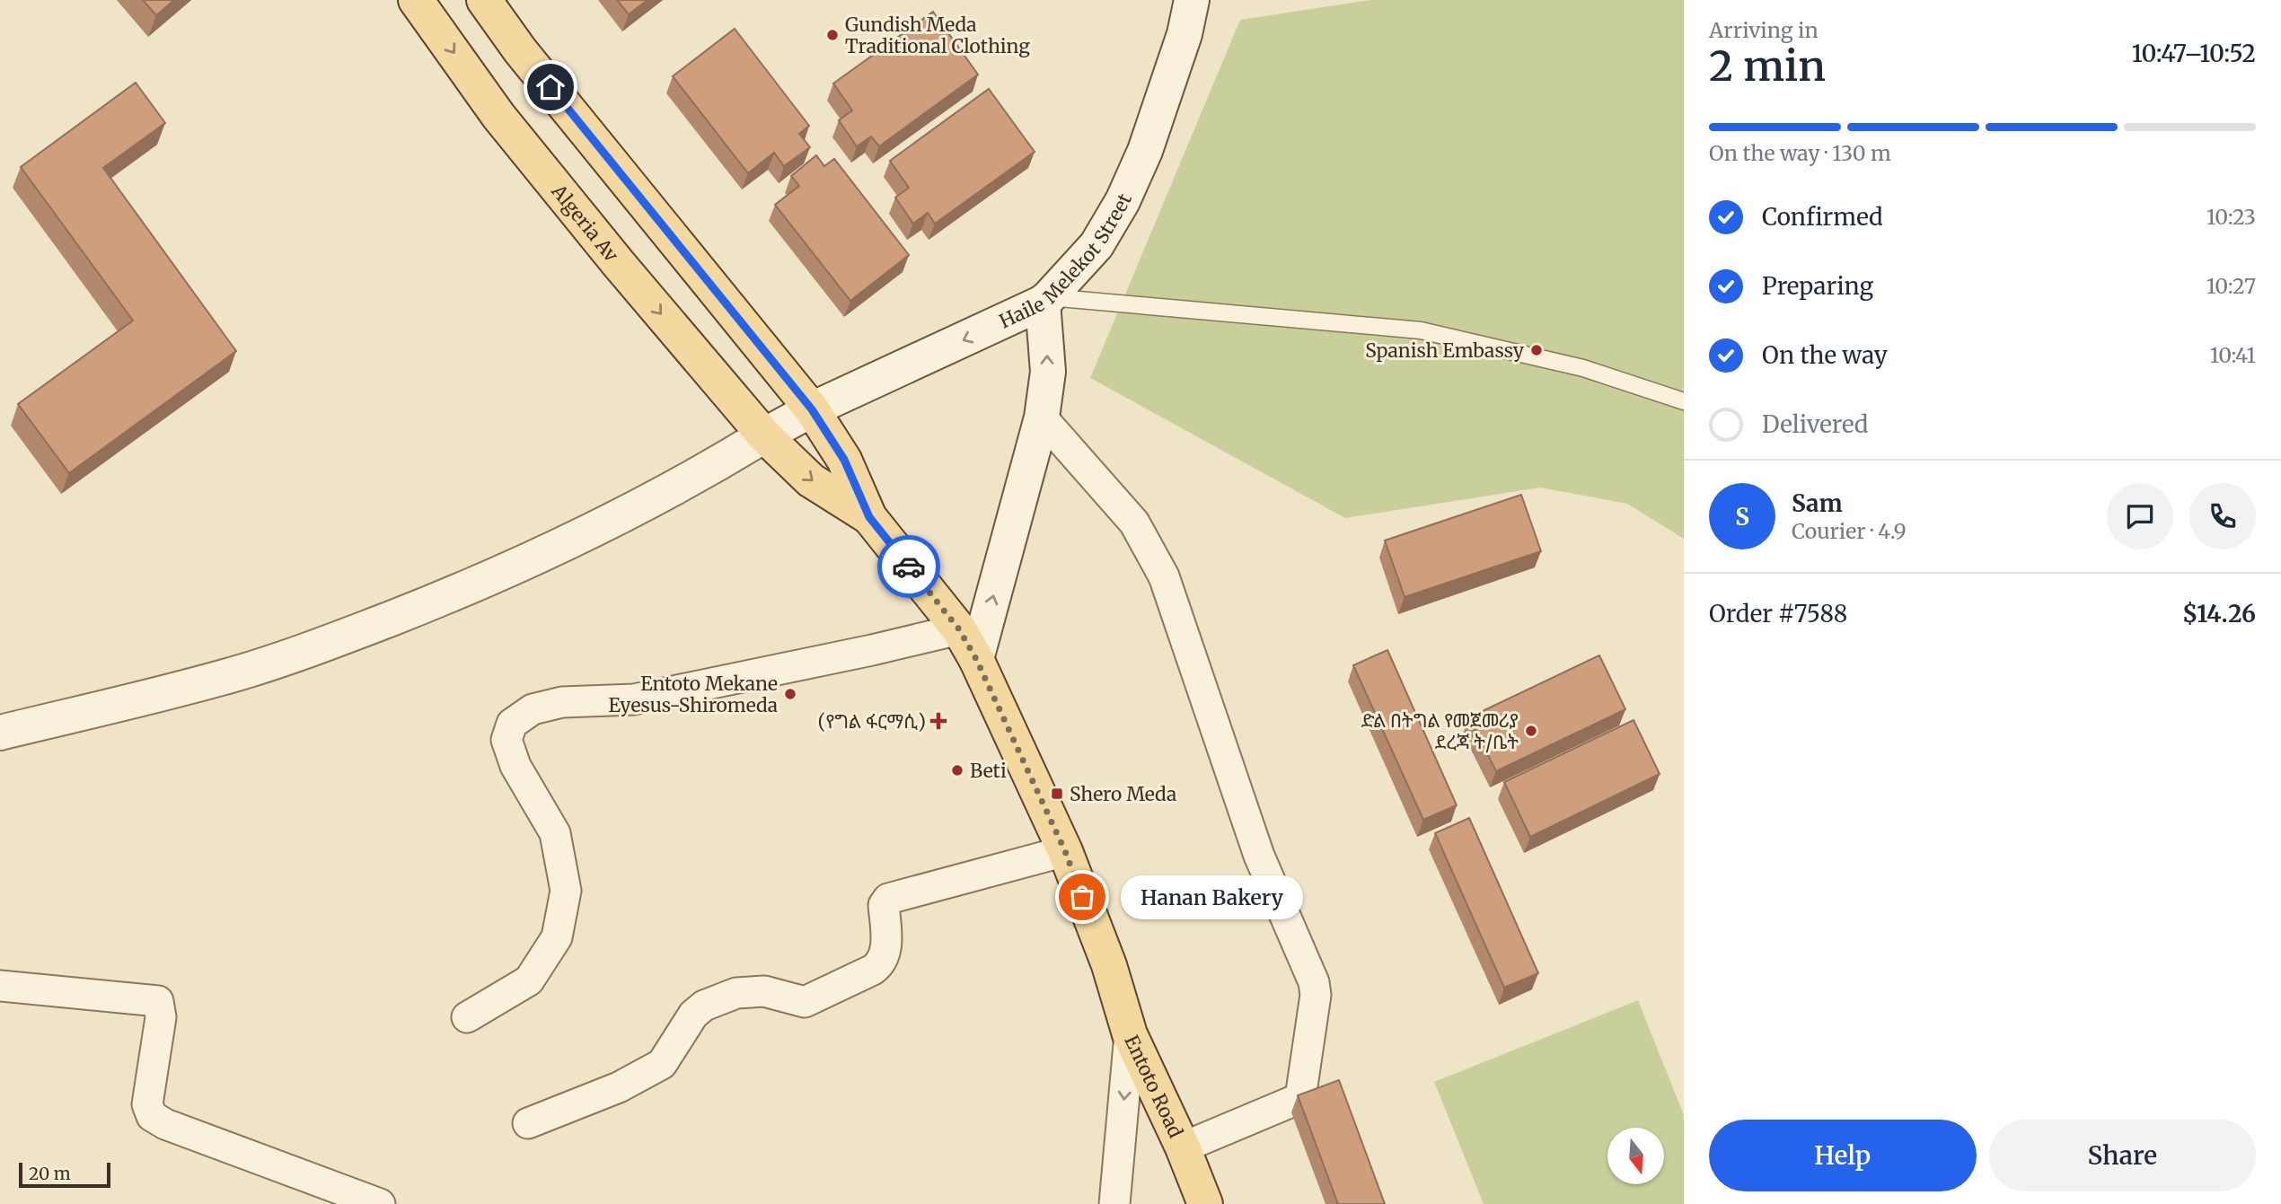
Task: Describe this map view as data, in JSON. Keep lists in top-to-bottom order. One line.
{"streets":{"main road":["Algeria Av","Haile Melekot Street","Entoto Road"]},"crossings":[["Algeria Av","Haile Melekot Street"],["Algeria Av","Entoto Road"]],"places":{"other":["Gundish Meda Traditional Clothing","Spanish Embassy","Entoto Mekane Eyesus-Shiromeda","ድል በትግል የመጀመሪያ ደረጃ ት/ቤት","Beti","Hanan Bakery"],"health":["(የግል ፋርማሲ)"],"transit":["Shero Meda"]},"scale_bar":"20 m","north":"bottom","page":{"heading":["2 min","Arriving in","10:47–10:52"],"panel":["Sam","Courier · 4.9","Order #7588","$14.26"],"bar":"On the way · 130 m","list":[["Confirmed","10:23"],["Preparing","10:27"],["On the way","10:41"],"Delivered"],"round":"S","bubble":"Hanan Bakery","buttons":["Help","Share"],"scale":"20 m"}}
